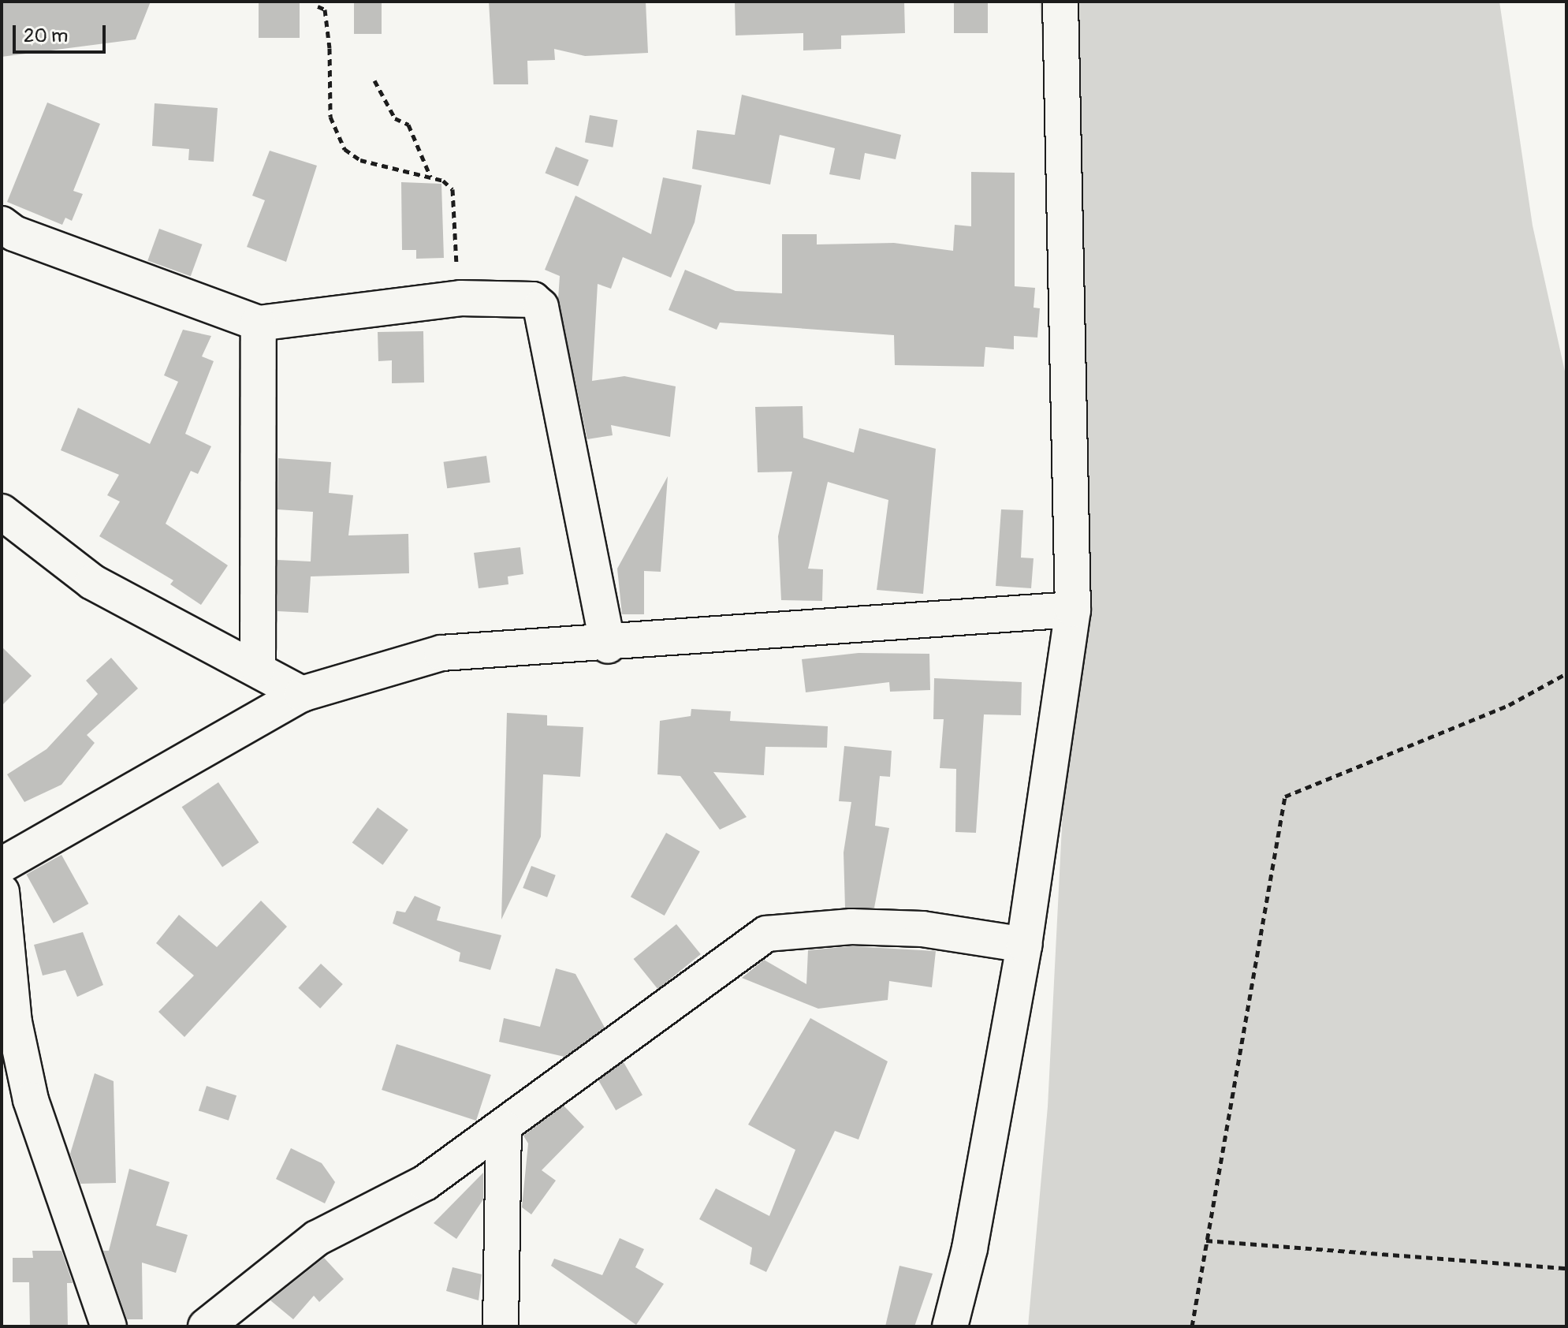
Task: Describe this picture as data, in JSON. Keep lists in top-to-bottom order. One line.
{"scale_bar":"20 m"}
